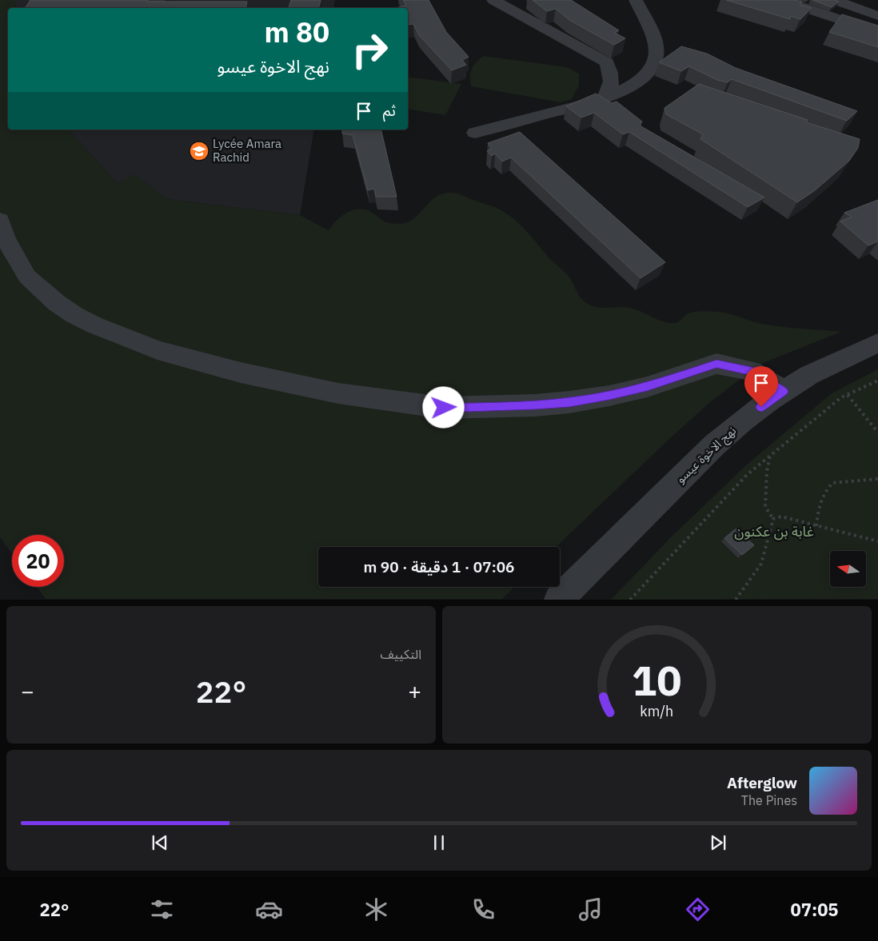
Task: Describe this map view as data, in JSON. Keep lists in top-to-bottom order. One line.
{"streets":{"street":["نهج الاخوة عيسو"]},"parks":["غابة بن عكنون"],"places":{"school or university":["Lycée Amara Rachid"]},"north":"left","page":{"turn":["80 m","نهج الاخوة عيسو"],"then":"ثم","limit":"20","trip":"07:06 · 1 دقيقة · 90 m","tile":"التكييف","heat":["−","22°","+"],"song":["Afterglow","The Pines"],"tabs":["07:05","22°"],"gauge":["10","km/h"]}}
